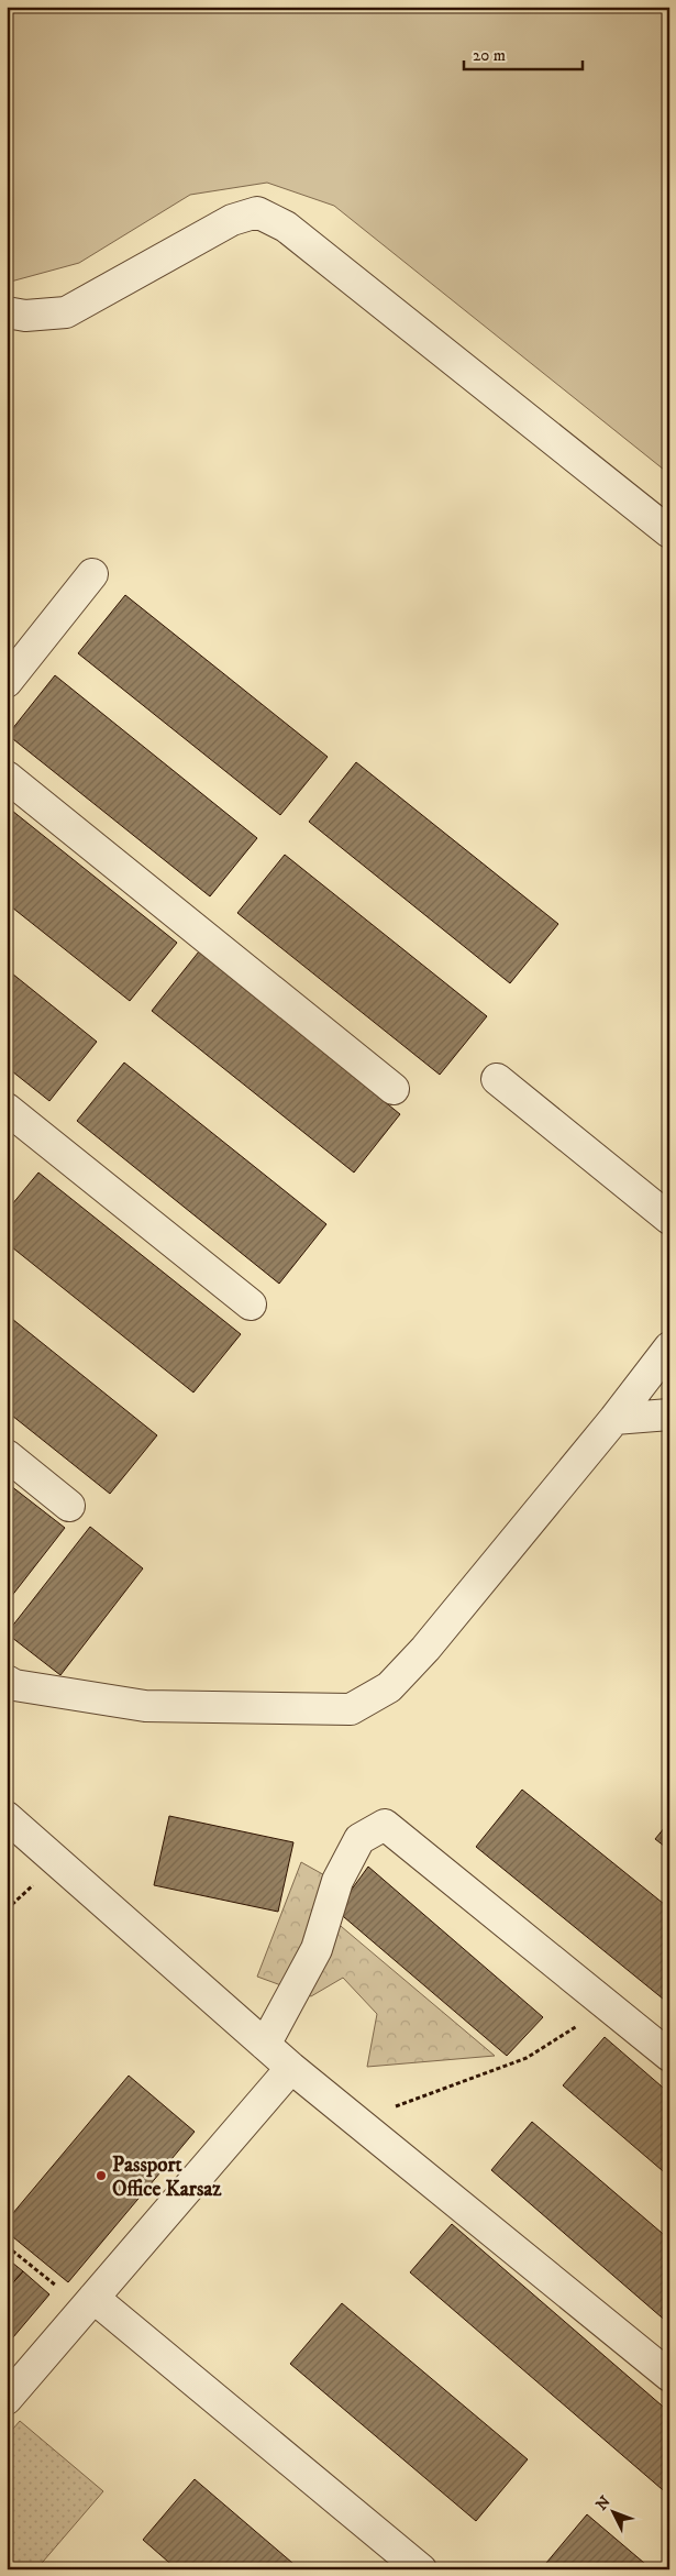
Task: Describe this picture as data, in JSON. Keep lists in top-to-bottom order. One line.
{"places":["Passport Office Karsaz"],"scale_bar":"20 m","north":"top left"}
